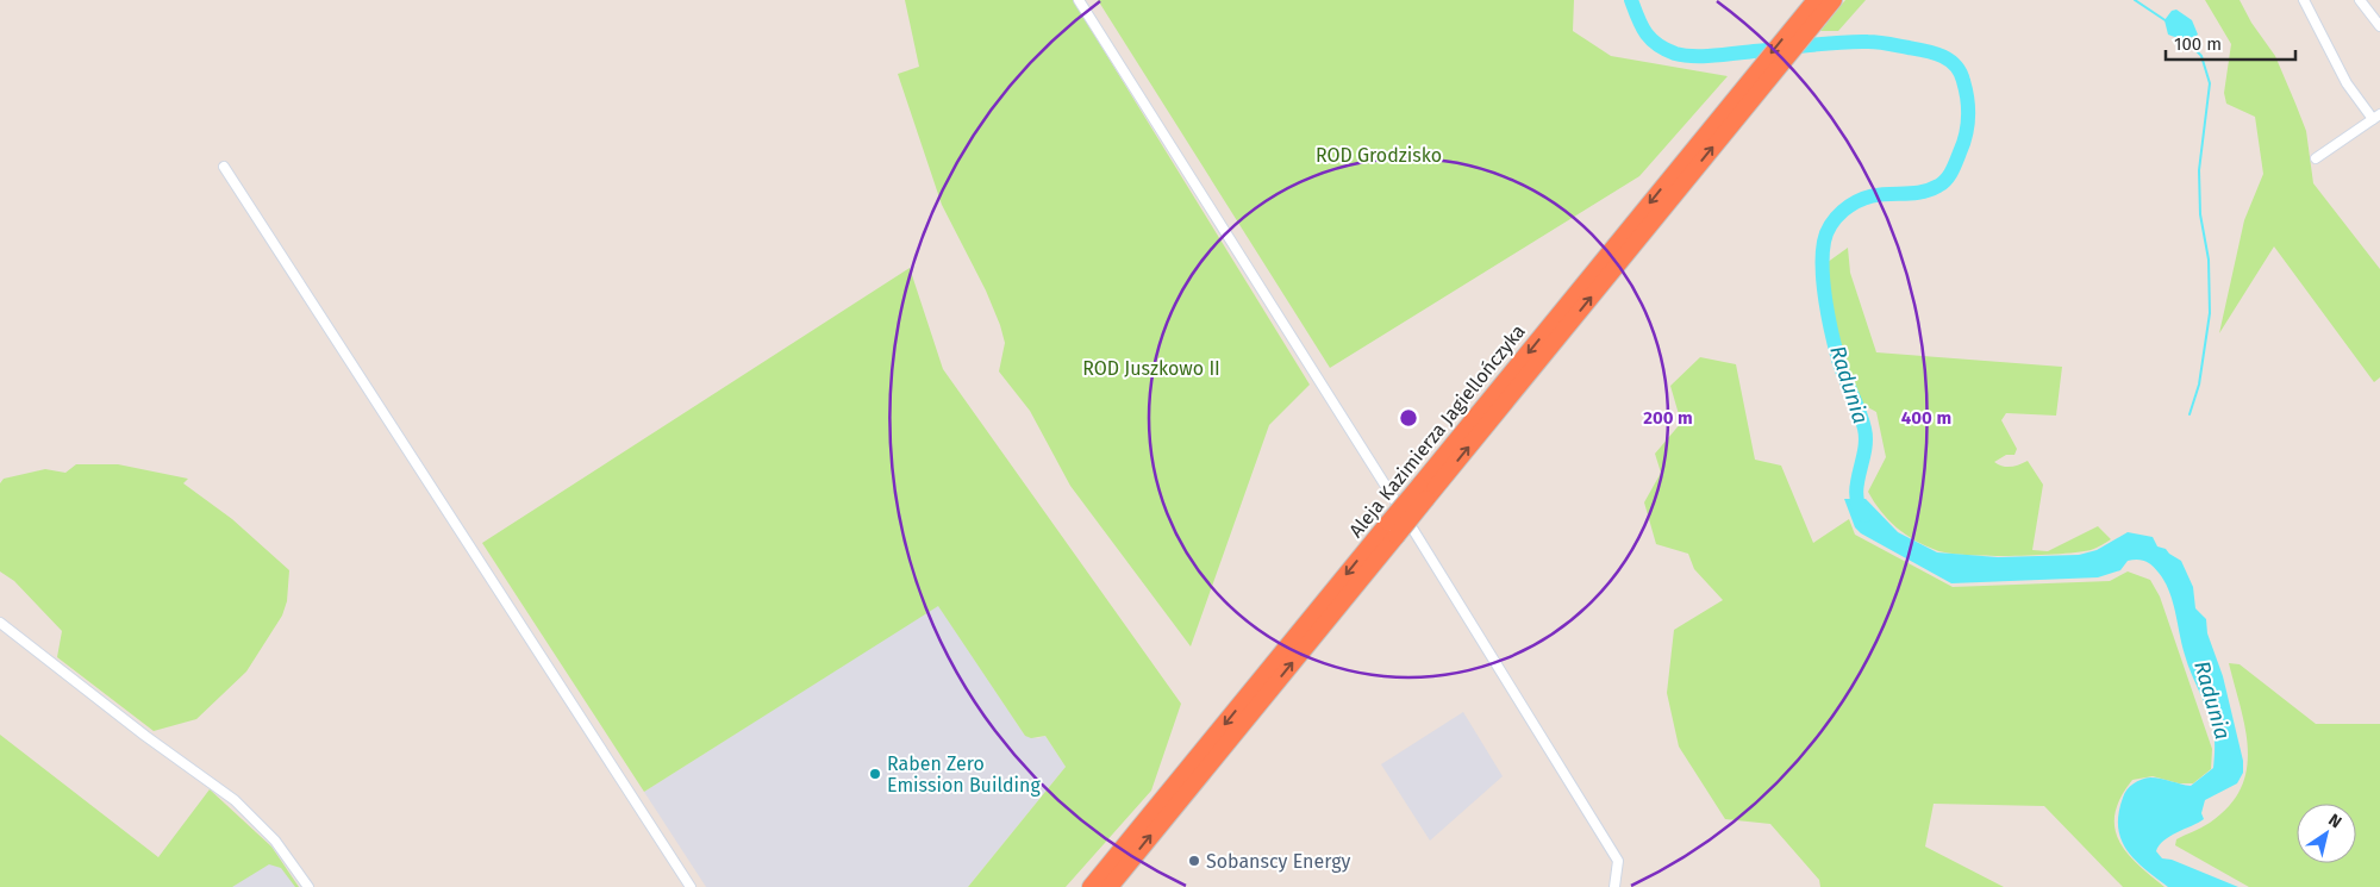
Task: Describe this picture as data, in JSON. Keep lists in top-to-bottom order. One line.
{"streets":{"highway":["Aleja Kazimierza Jagiellończyka"]},"water":["Radunia"],"parks":["ROD Grodzisko","ROD Juszkowo II"],"places":["Raben Zero Emission Building","Sobanscy Energy"],"scale_bar":"100 m","north":"top right","rings":["200 m","400 m"]}
